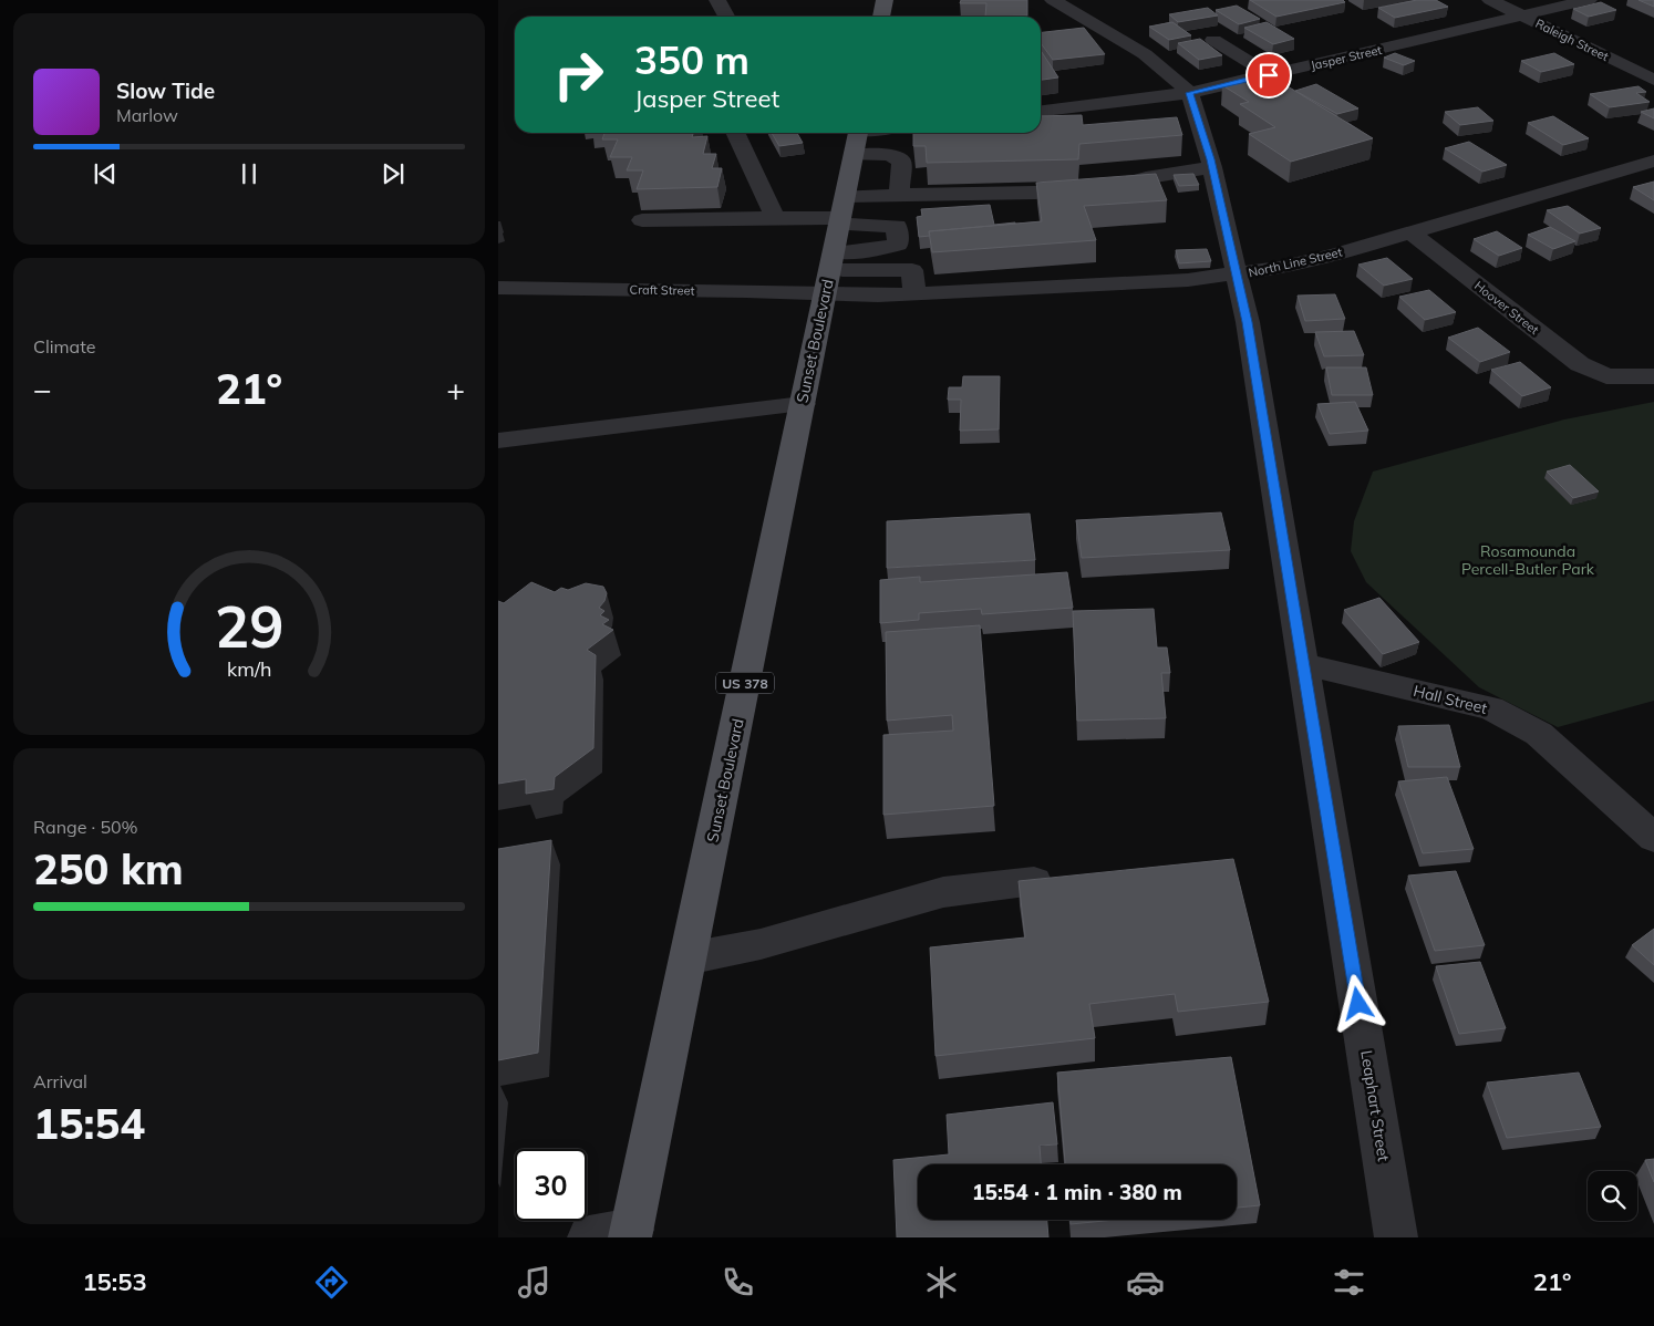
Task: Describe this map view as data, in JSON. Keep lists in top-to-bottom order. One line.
{"streets":{"main road":["Sunset Boulevard","US 378"],"street":["Raleigh Street","Jasper Street","North Line Street","Craft Street","Hoover Street","Hall Street","Leaphart Street"]},"crossings":[["Raleigh Street","Jasper Street"],["Jasper Street","Leaphart Street"],["North Line Street","Craft Street"],["North Line Street","Hoover Street"],["North Line Street","Sunset Boulevard"],["North Line Street","Leaphart Street"],["Craft Street","Sunset Boulevard"],["Hall Street","Leaphart Street"]],"parks":["Rosamounda Percell-Butler Park"],"page":{"turn":["350 m","Jasper Street"],"song":["Slow Tide","Marlow"],"tile":["Climate",["Range · 50%","250 km"],["Arrival","15:54"]],"heat":["−","21°","+"],"limit":"30","trip":"15:54 · 1 min · 380 m","tabs":["15:53","21°"],"gauge":["29","km/h"]}}
